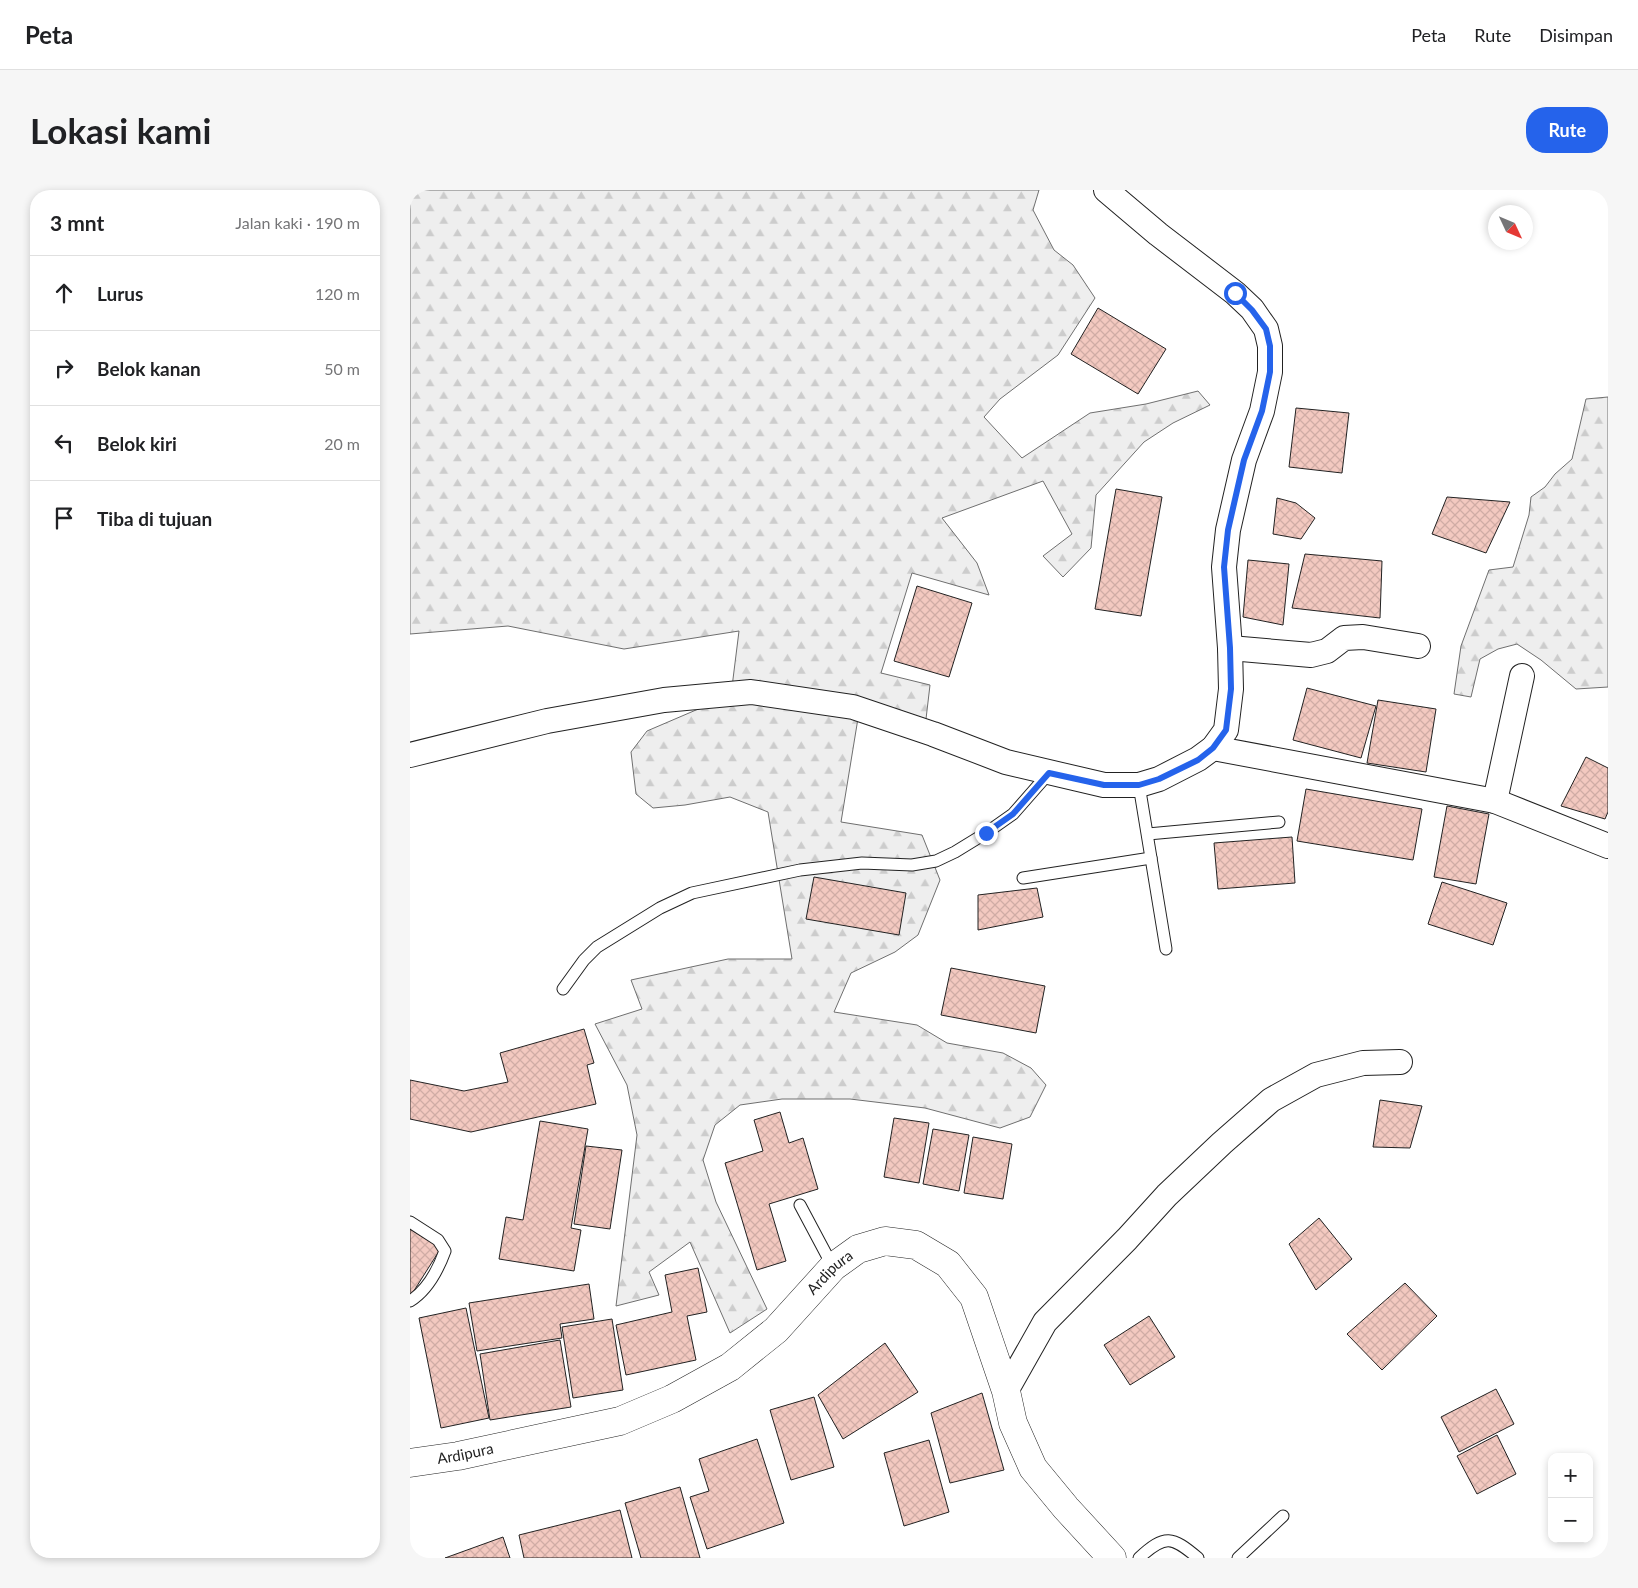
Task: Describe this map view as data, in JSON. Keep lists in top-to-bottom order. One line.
{"streets":{"street":["Ardipura"]},"north":"bottom right","page":{"header":"Peta","nav":["Peta","Rute","Disimpan"],"buttons":"Rute","title":"Lokasi kami","heading":["3 mnt","Jalan kaki · 190 m"],"list":[["Lurus","120 m"],["Belok kanan","50 m"],["Belok kiri","20 m"],"Tiba di tujuan"],"map_buttons":["+","−"]}}
